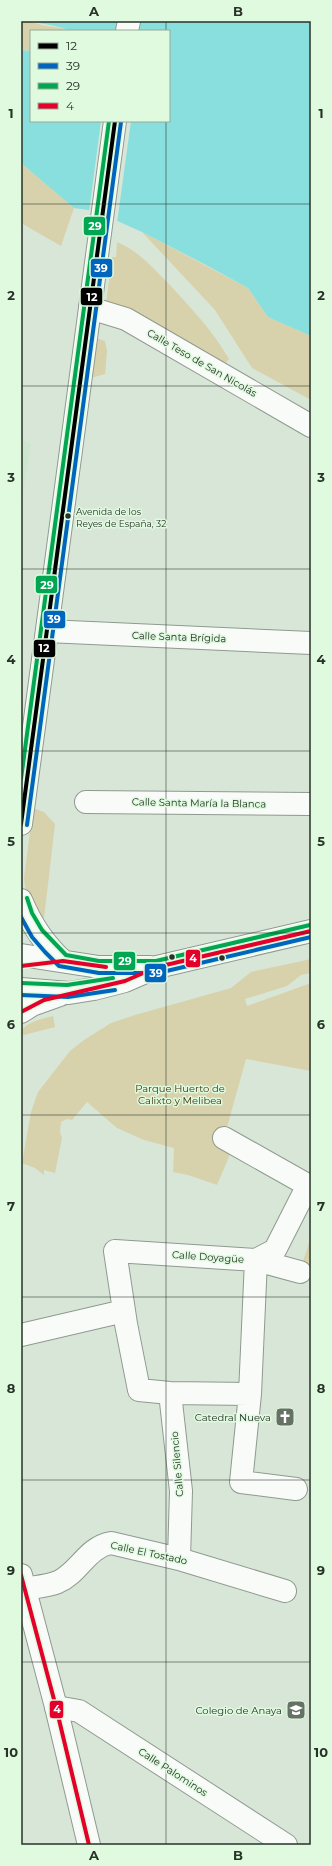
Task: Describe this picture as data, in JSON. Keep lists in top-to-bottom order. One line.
{"streets":{"street":["Calle Teso de San Nicolás","Calle Santa Brígida","Calle Santa María la Blanca","Calle Doyagüe","Calle Silencio","Calle El Tostado","Calle Palominos"]},"crossings":[["Calle Silencio","Calle El Tostado"]],"parks":["Parque Huerto de Calixto y Melibea"],"places":{"other":["Avenida de los Reyes de España, 32"],"church":["Catedral Nueva"],"school or university":["Colegio de Anaya"]},"lines":["transit line 12","transit line 39","transit line 29","transit line 4"],"legend":["12","39","29","4"],"grid":{"columns":["A","B"],"rows":["1","2","3","4","5","6","7","8","9","10"]}}
